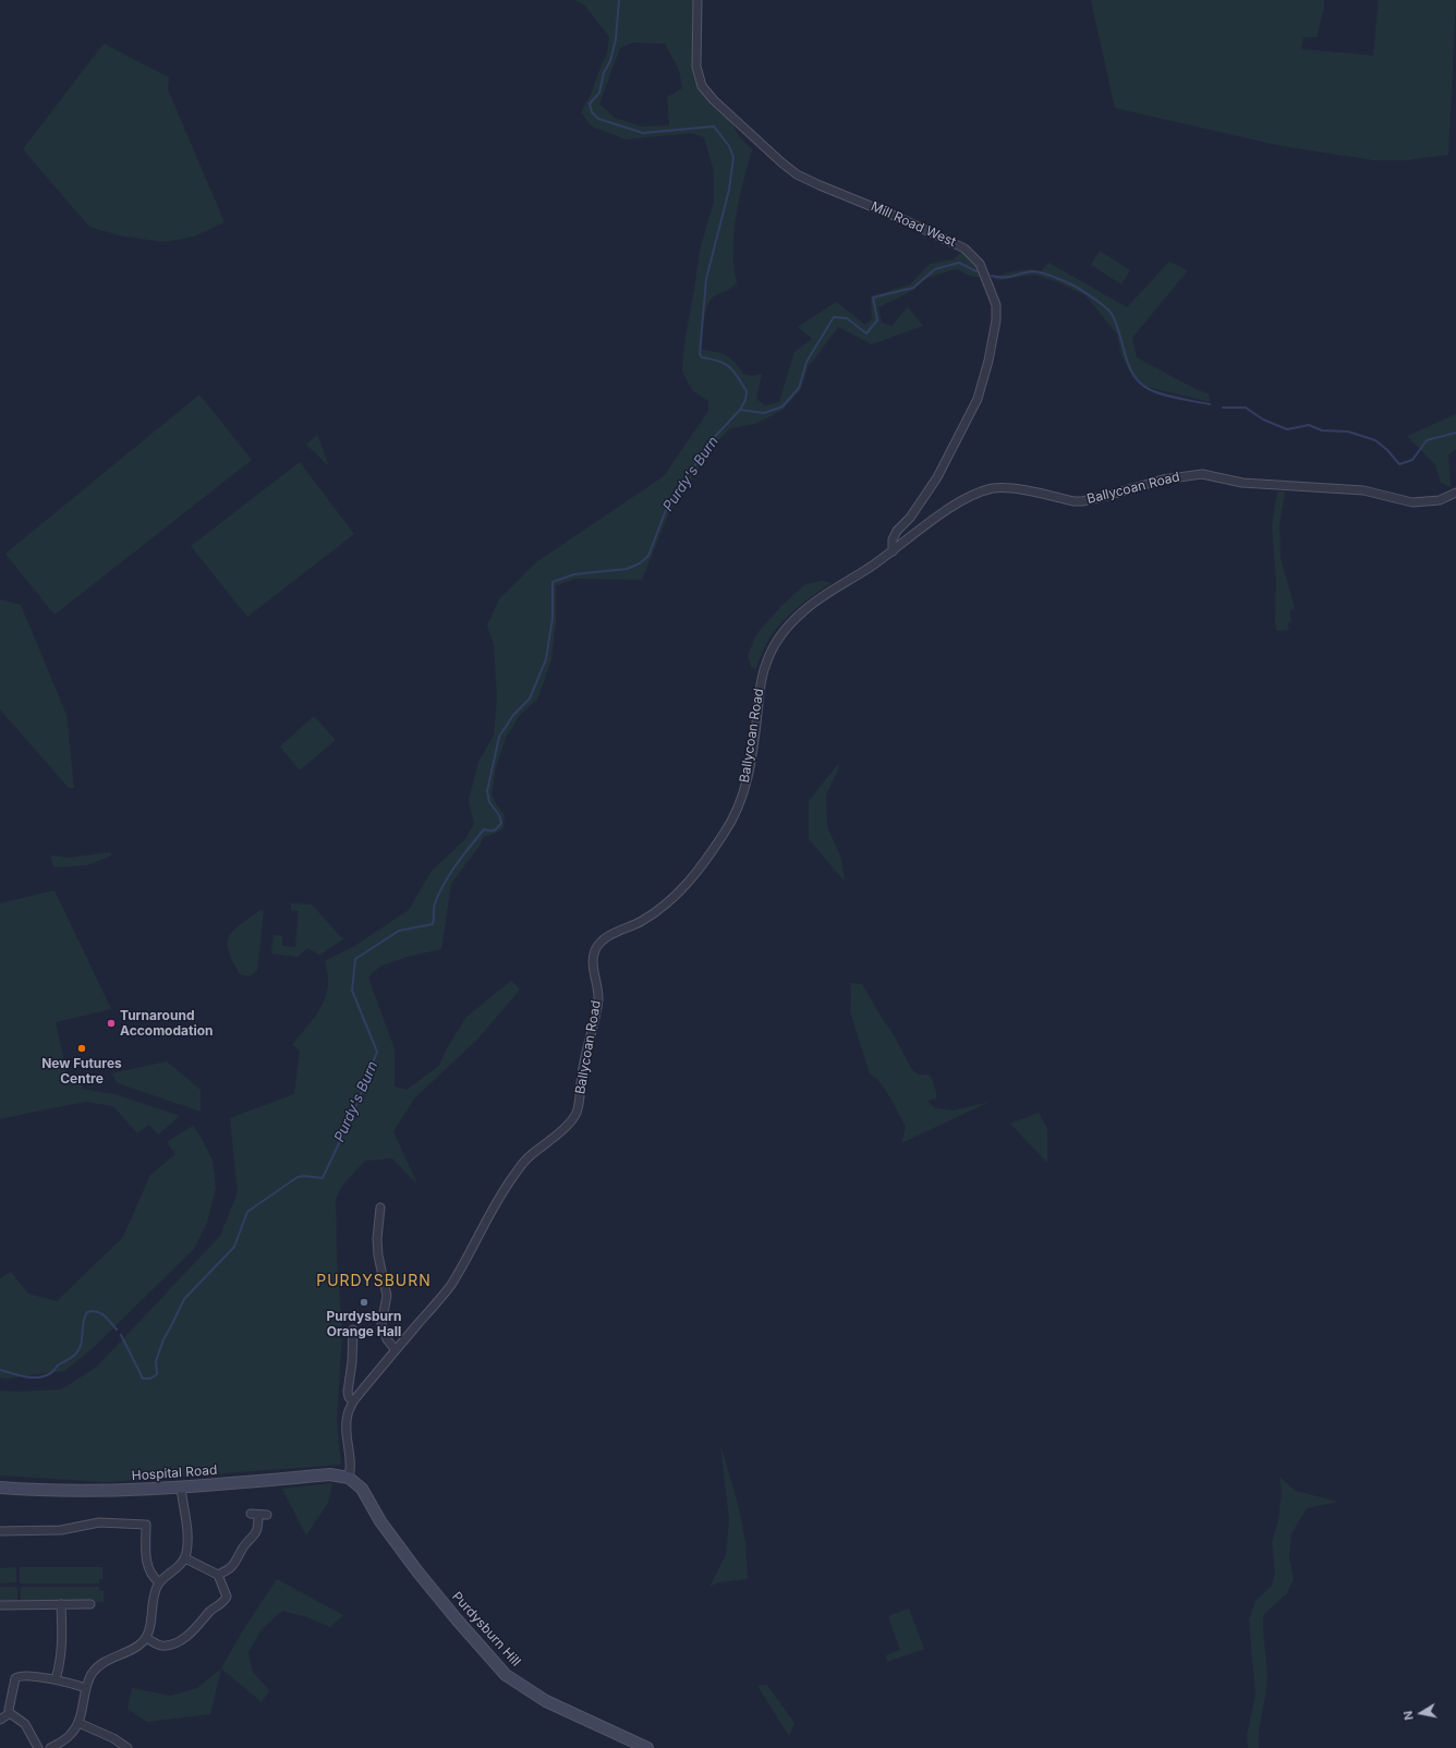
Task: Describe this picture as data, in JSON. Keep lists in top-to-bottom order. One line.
{"streets":{"main road":["Hospital Road","Purdysburn Hill"],"street":["Mill Road West","Ballycoan Road"]},"crossings":[["Mill Road West","Ballycoan Road"],["Ballycoan Road","Hospital Road"],["Ballycoan Road","Purdysburn Hill"],["Hospital Road","Purdysburn Hill"]],"districts":["PURDYSBURN"],"water":["Purdy's Burn"],"places":["Turnaround Accomodation","New Futures Centre","Purdysburn Orange Hall"],"north":"left"}
